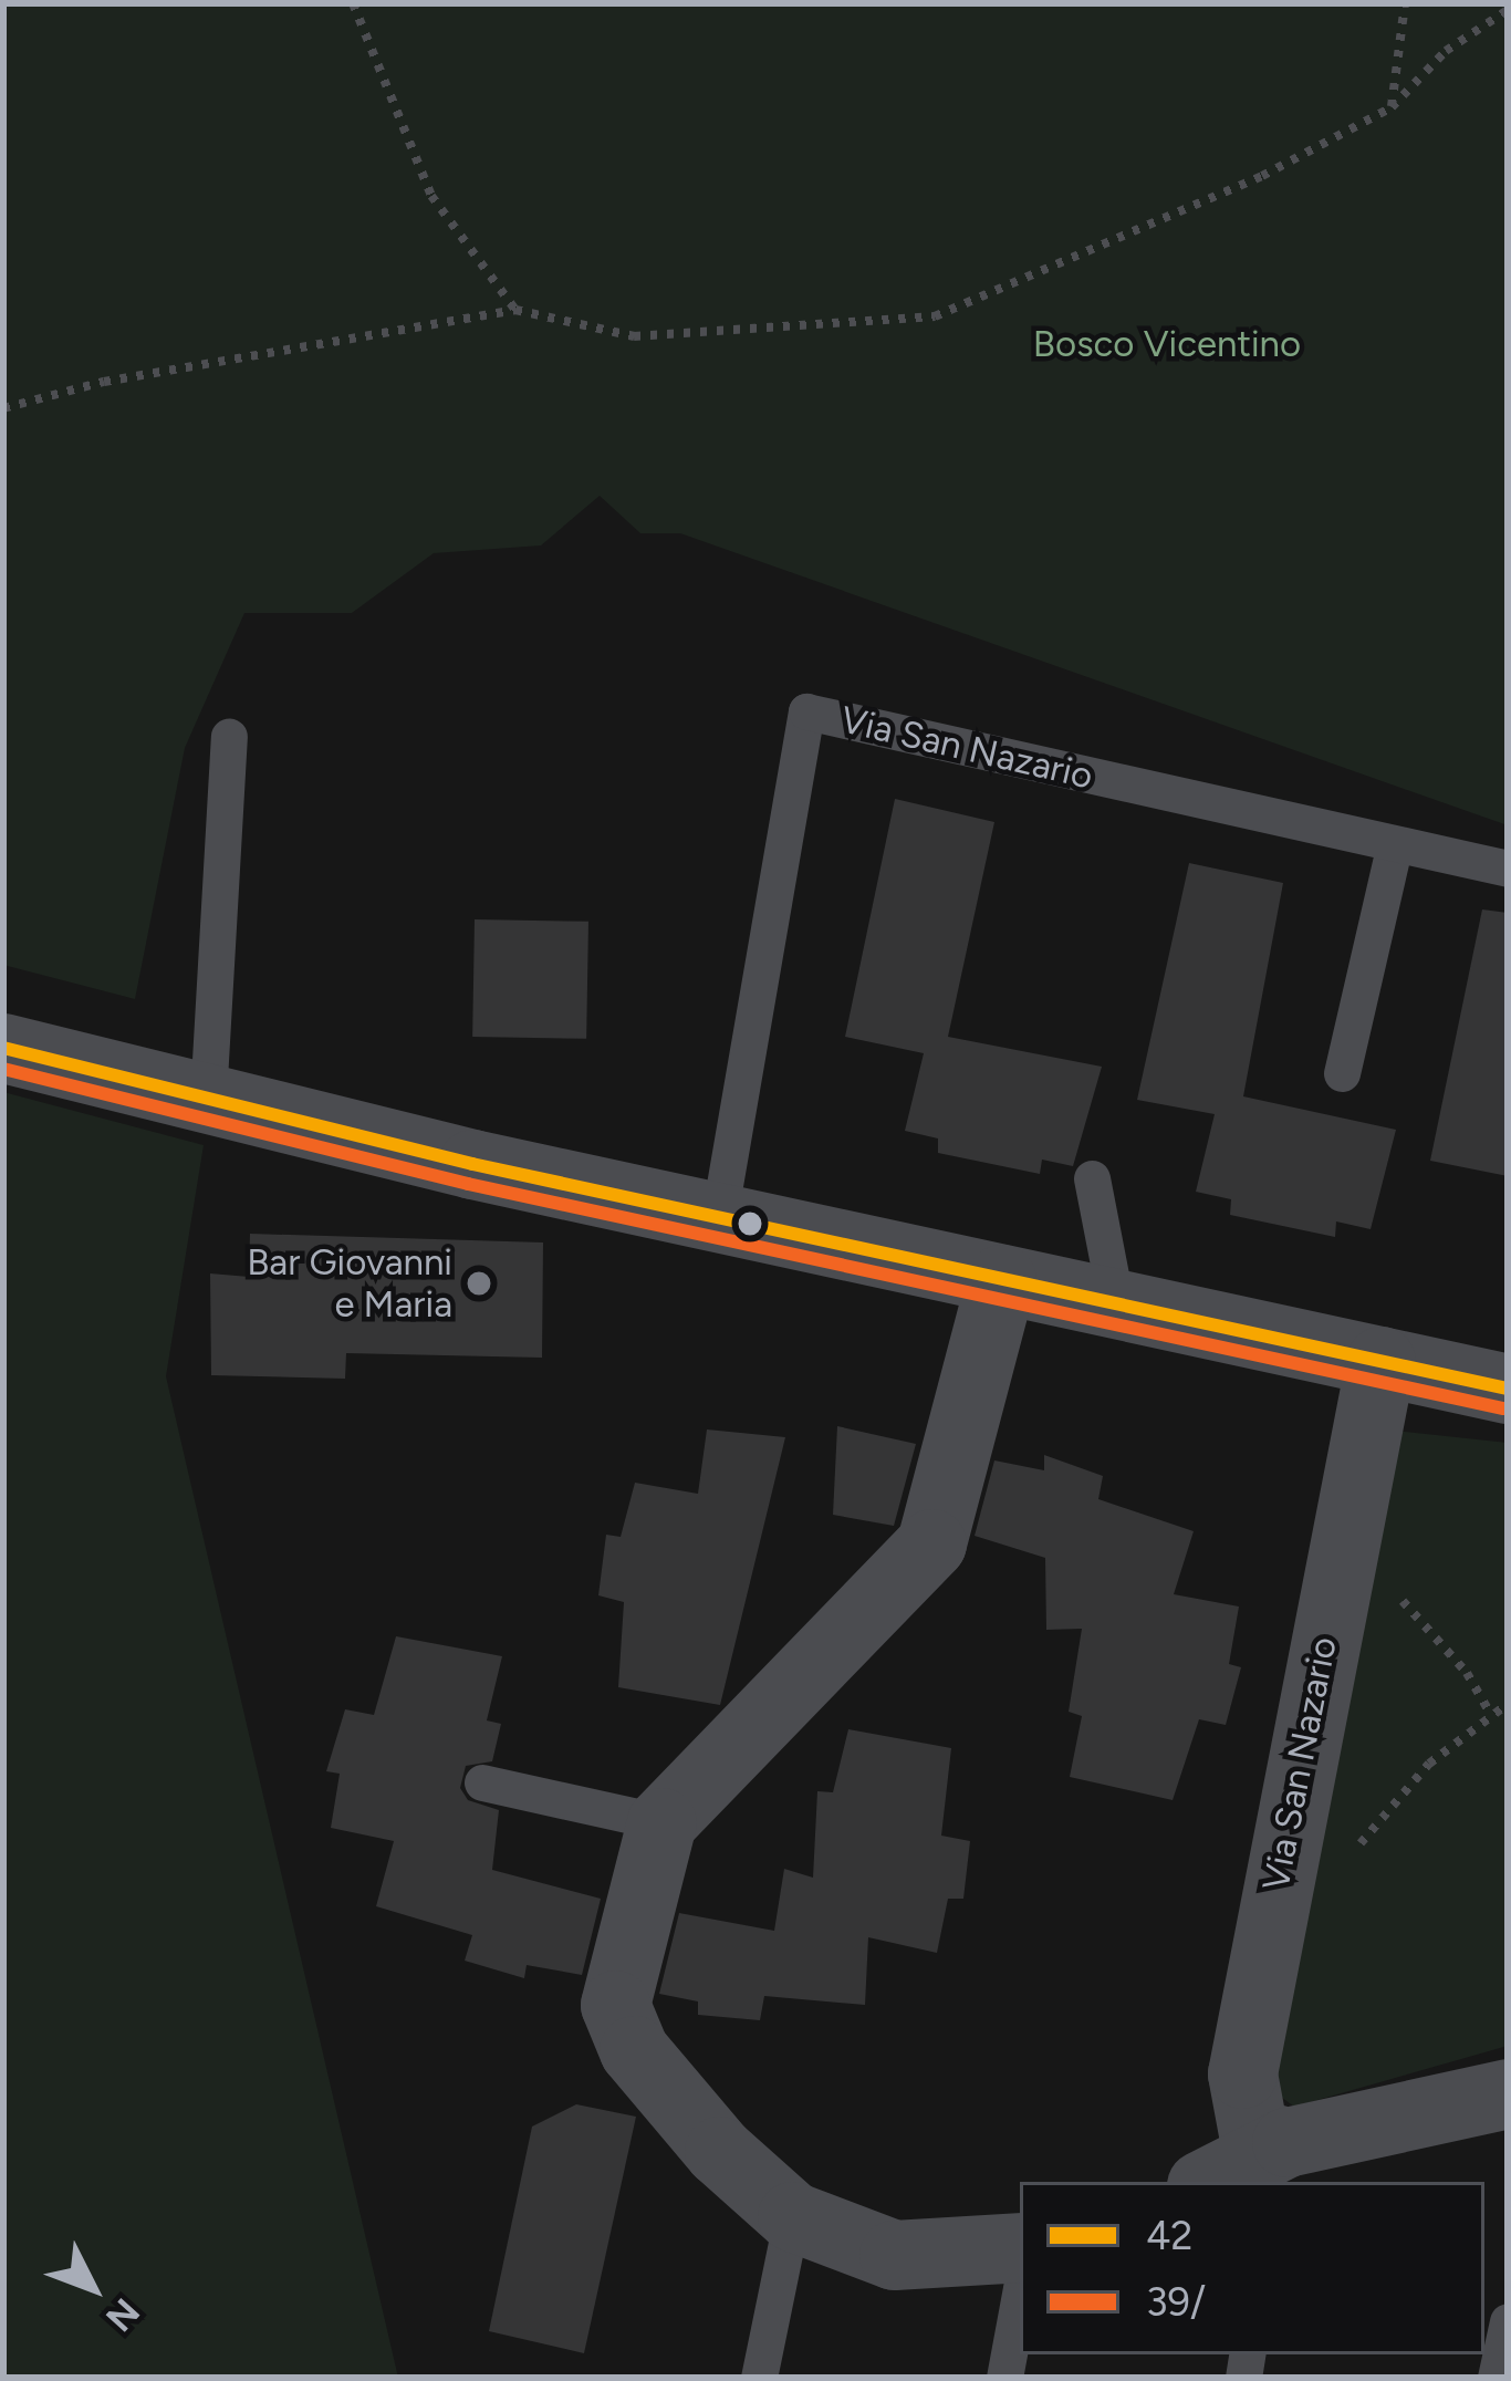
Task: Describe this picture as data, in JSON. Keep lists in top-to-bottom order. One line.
{"streets":{"street":["Via San Nazario"]},"parks":["Bosco Vicentino"],"places":["Bar Giovanni e Maria"],"lines":["transit line 42","transit line 39/"],"legend":["42","39/"],"north":"bottom right"}
